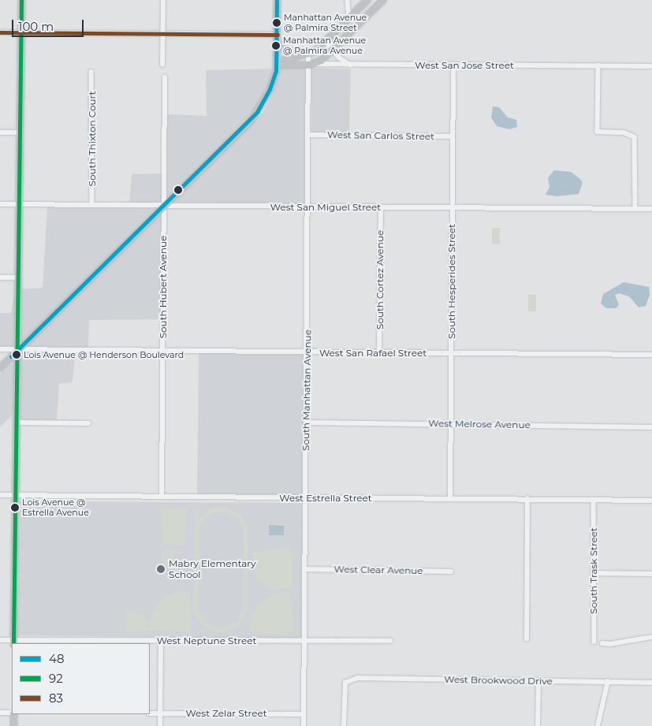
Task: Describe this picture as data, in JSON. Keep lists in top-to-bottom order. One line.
{"streets":{"street":["West San Jose Street","West San Carlos Street","South Thixton Court","West San Miguel Street","South Cortez Avenue","South Hesperides Street","South Hubert Avenue","West San Rafael Street","South Manhattan Avenue","West Melrose Avenue","West Estrella Street","West Clear Avenue","South Trask Street","West Neptune Street","West Brookwood Drive","West Zelar Street"]},"crossings":[["West San Jose Street","South Hesperides Street"],["West San Jose Street","South Manhattan Avenue"],["West San Carlos Street","South Hesperides Street"],["West San Carlos Street","South Manhattan Avenue"],["South Thixton Court","West San Miguel Street"],["West San Miguel Street","South Cortez Avenue"],["West San Miguel Street","South Hesperides Street"],["West San Miguel Street","South Hubert Avenue"],["West San Miguel Street","South Manhattan Avenue"],["South Cortez Avenue","West San Rafael Street"],["South Hesperides Street","West San Rafael Street"],["South Hesperides Street","West Melrose Avenue"],["South Hesperides Street","West Estrella Street"],["South Hubert Avenue","West San Rafael Street"],["South Hubert Avenue","West Estrella Street"],["West San Rafael Street","South Manhattan Avenue"],["South Manhattan Avenue","West Melrose Avenue"],["South Manhattan Avenue","West Estrella Street"],["South Manhattan Avenue","West Clear Avenue"],["South Manhattan Avenue","West Neptune Street"],["South Manhattan Avenue","West Zelar Street"],["West Estrella Street","South Trask Street"]],"places":["Manhattan Avenue @ Palmira Street","Manhattan Avenue @ Palmira Avenue","Lois Avenue @ Henderson Boulevard","Lois Avenue @ Estrella Avenue","Mabry Elementary School"],"lines":["transit line 48","transit line 92","transit line 83"],"legend":["48","92","83"],"scale_bar":"100 m"}
